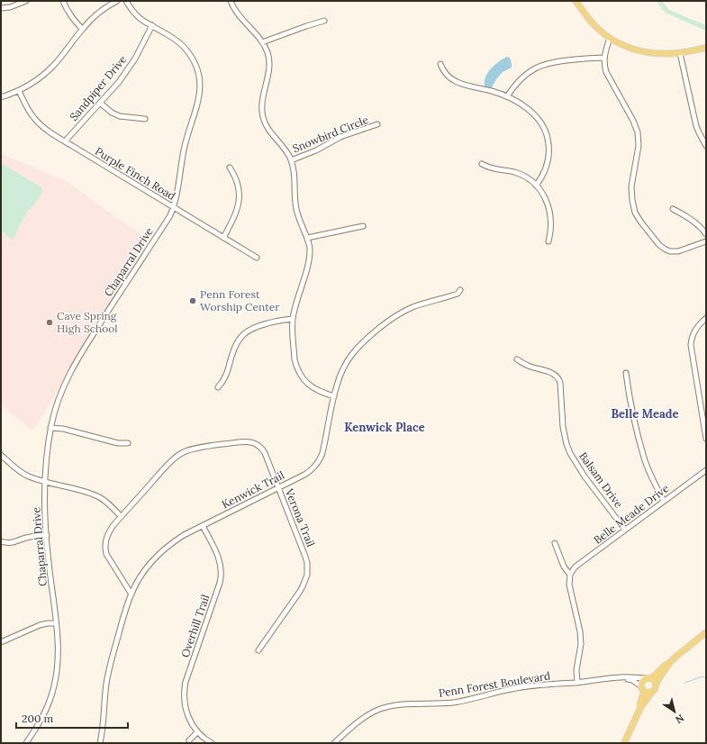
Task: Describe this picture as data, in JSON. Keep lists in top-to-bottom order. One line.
{"streets":{"street":["Sandpiper Drive","Snowbird Circle","Purple Finch Road","Chaparral Drive","Balsam Drive","Kenwick Trail","Belle Meade Drive","Verona Trail","Overhill Trail","Penn Forest Boulevard"]},"crossings":[["Sandpiper Drive","Purple Finch Road"],["Sandpiper Drive","Chaparral Drive"],["Purple Finch Road","Chaparral Drive"],["Balsam Drive","Belle Meade Drive"],["Kenwick Trail","Verona Trail"],["Kenwick Trail","Overhill Trail"]],"districts":["Belle Meade","Kenwick Place"],"places":["Penn Forest Worship Center","Cave Spring High School"],"scale_bar":"200 m","north":"bottom right"}
